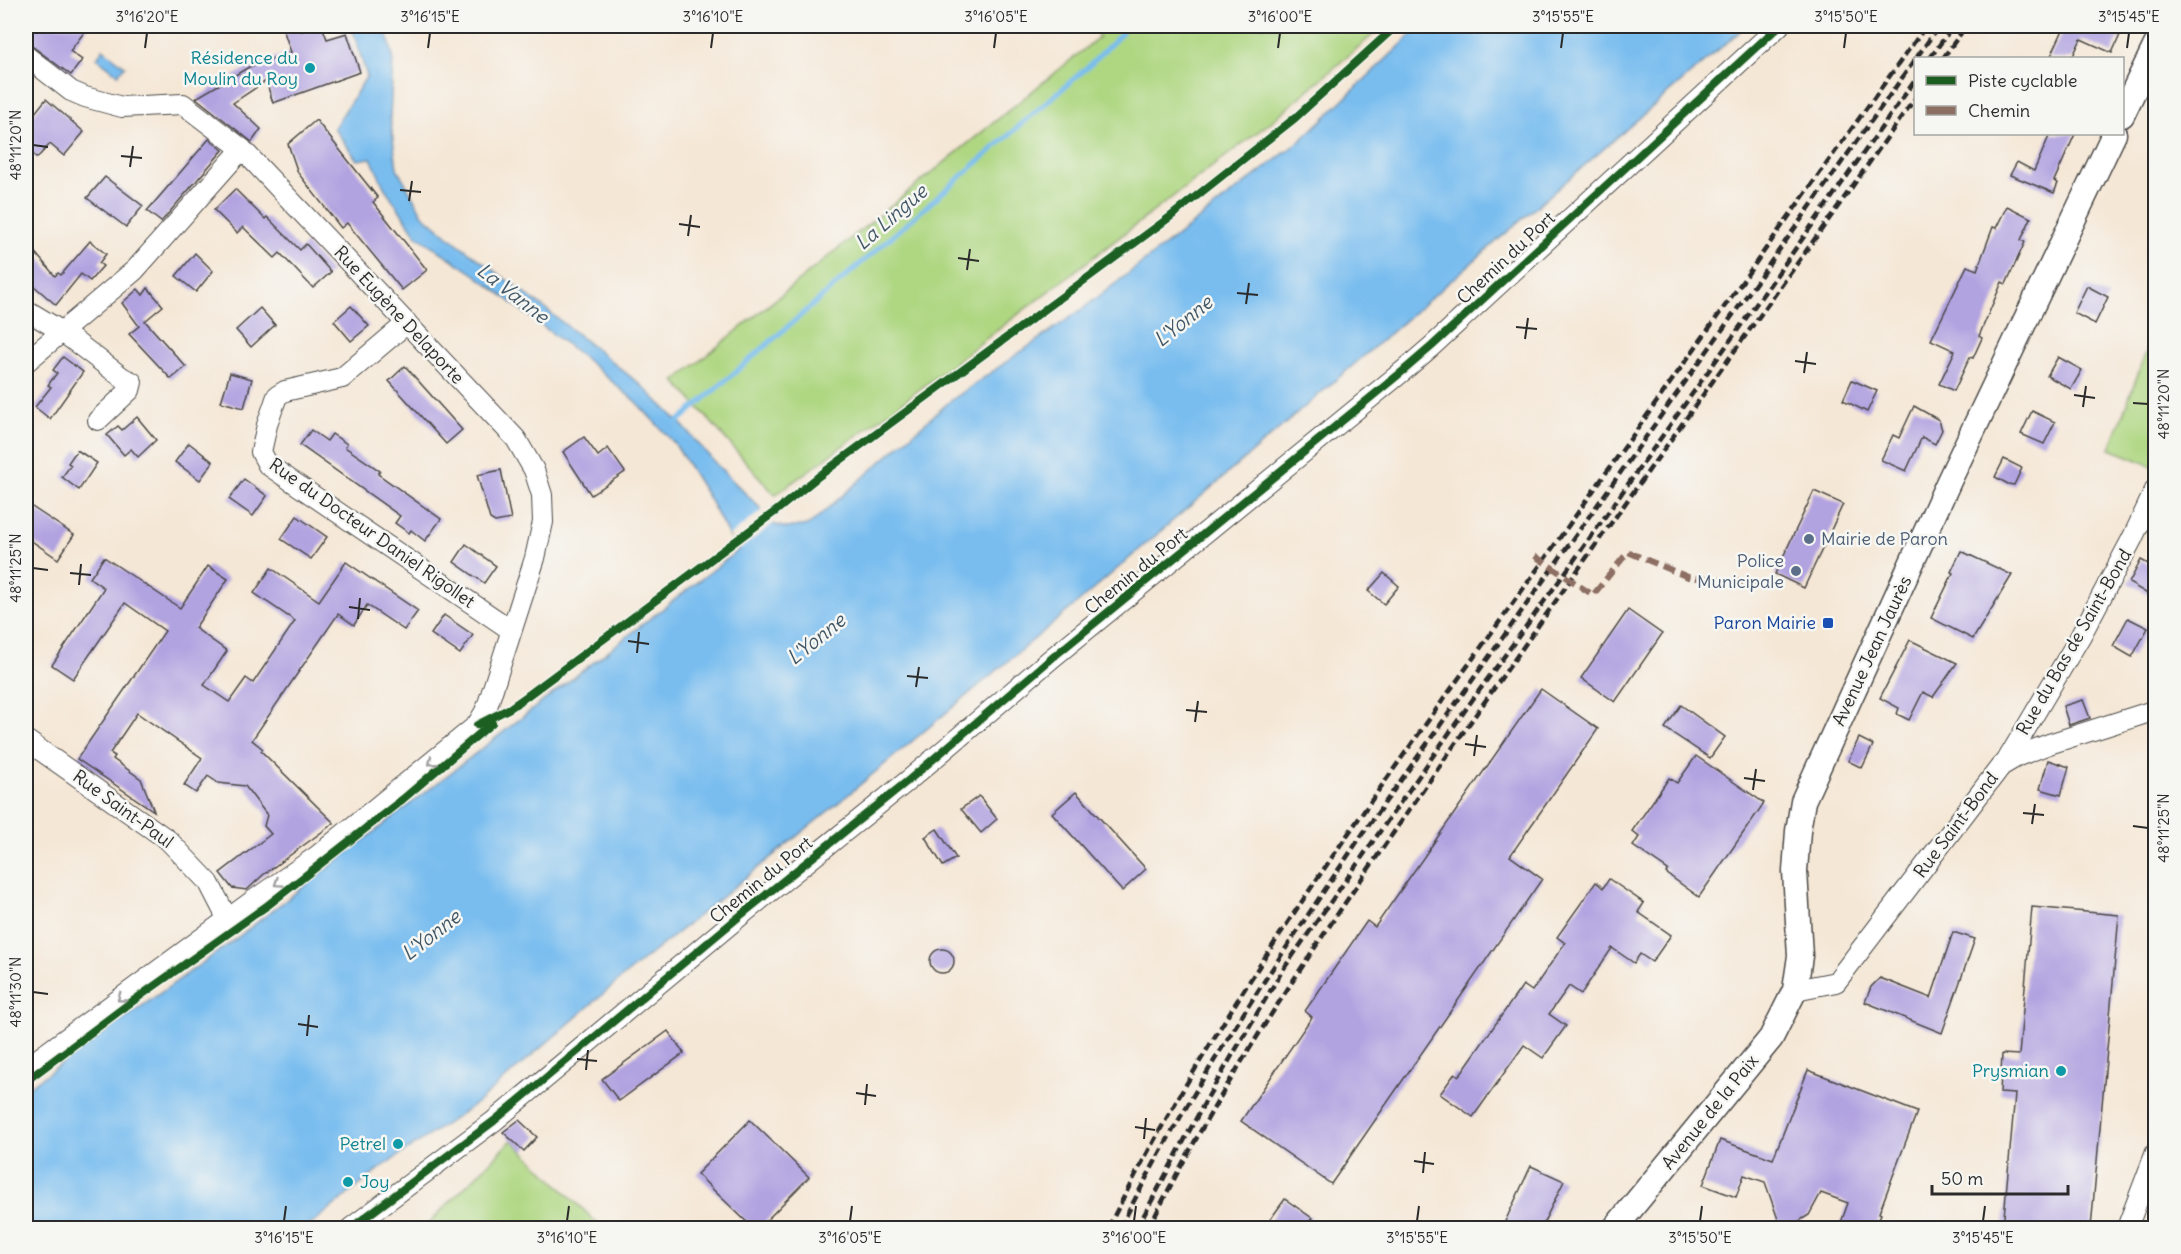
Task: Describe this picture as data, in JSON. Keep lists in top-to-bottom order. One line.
{"streets":{"main road":["Avenue Jean Jaurès","Avenue de la Paix"],"street":["Chemin du Port","Rue Eugène Delaporte","Rue du Docteur Daniel Rigollet","Rue du Bas de Saint-Bond","Rue Saint-Paul","Rue Saint-Bond"]},"crossings":[["Rue Eugène Delaporte","Rue du Docteur Daniel Rigollet"],["Rue Eugène Delaporte","Rue Saint-Paul"],["Rue du Bas de Saint-Bond","Rue Saint-Bond"],["Avenue Jean Jaurès","Rue Saint-Bond"],["Avenue Jean Jaurès","Avenue de la Paix"],["Rue Saint-Bond","Avenue de la Paix"]],"water":["La Lingue","La Vanne","L'Yonne"],"places":{"other":["Résidence du Moulin du Roy","Mairie de Paron","Police Municipale","Prysmian","Petrel","Joy"],"transit":["Paron Mairie"]},"legend":["Piste cyclable","Chemin"],"scale_bar":"50 m","coordinates":["3°16'20\"E","3°16'15\"E","3°16'10\"E","3°16'05\"E","3°16'00\"E","3°15'55\"E","3°15'50\"E","3°15'45\"E","48°11'20\"N","48°11'25\"N","48°11'30\"N"]}
